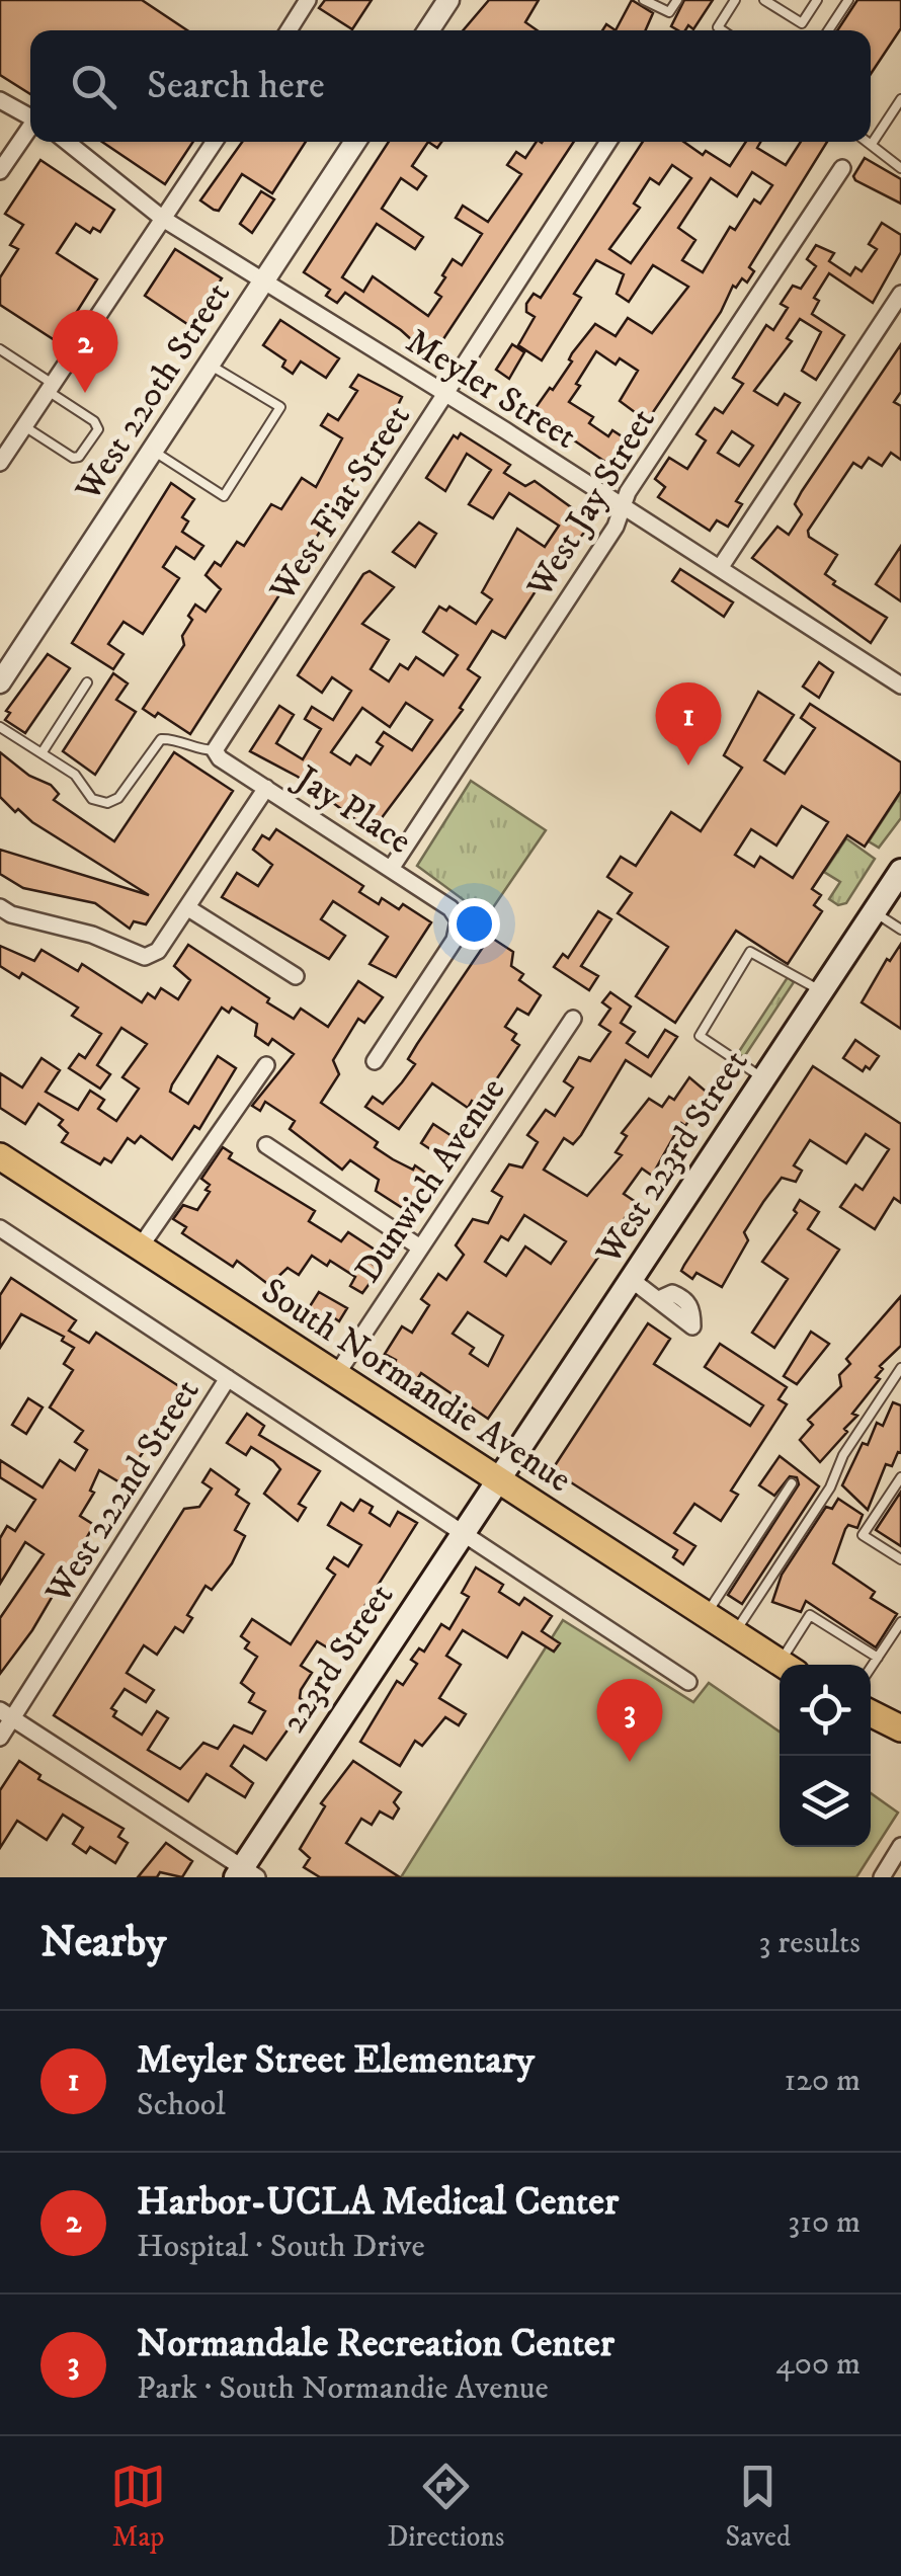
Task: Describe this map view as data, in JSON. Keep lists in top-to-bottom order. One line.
{"streets":{"main road":["West 223rd Street","South Normandie Avenue","223rd Street"],"street":["Meyler Street","West 220th Street","West Fiat Street","West Jay Street","Jay Place","Dunwich Avenue","West 222nd Street"]},"crossings":[["Meyler Street","West 220th Street"],["Meyler Street","West Fiat Street"],["Meyler Street","West Jay Street"],["West Fiat Street","Jay Place"],["West Jay Street","Jay Place"],["West 223rd Street","South Normandie Avenue"],["West 223rd Street","223rd Street"],["Dunwich Avenue","South Normandie Avenue"],["South Normandie Avenue","223rd Street"]],"page":{"search":"Search here","pins":["2","1","3"],"heading":["Nearby","3 results"],"list":[{"mark":"1","name":"Meyler Street Elementary","note":"School","value":"120 m"},{"mark":"2","name":"Harbor-UCLA Medical Center","note":"Hospital · South Drive","value":"310 m"},{"mark":"3","name":"Normandale Recreation Center","note":"Park · South Normandie Avenue","value":"400 m"}],"nav":["Map","Directions","Saved"]}}
